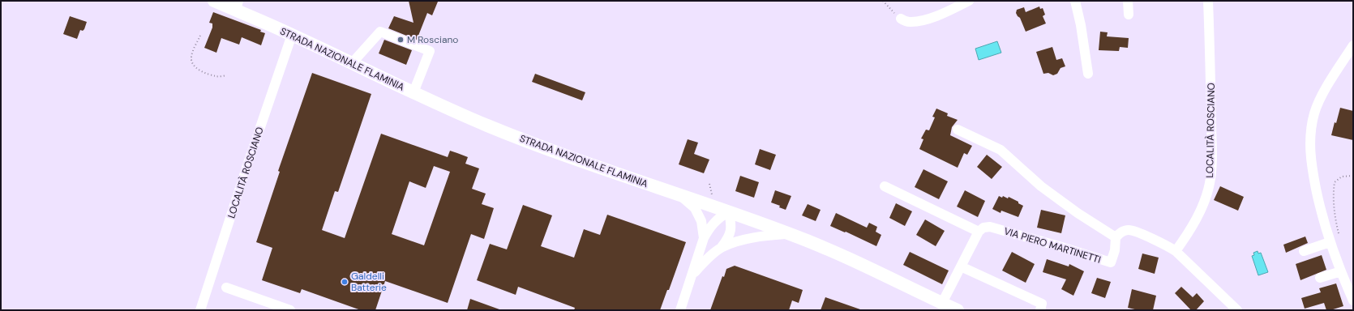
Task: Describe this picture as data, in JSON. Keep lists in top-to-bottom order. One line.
{"streets":{"main road":["STRADA NAZIONALE FLAMINIA"],"street":["LOCALITÀ ROSCIANO","VIA PIERO MARTINETTI"]},"crossings":[["STRADA NAZIONALE FLAMINIA","LOCALITÀ ROSCIANO"]],"places":["M Rosciano","Galdelli Batterie"]}
